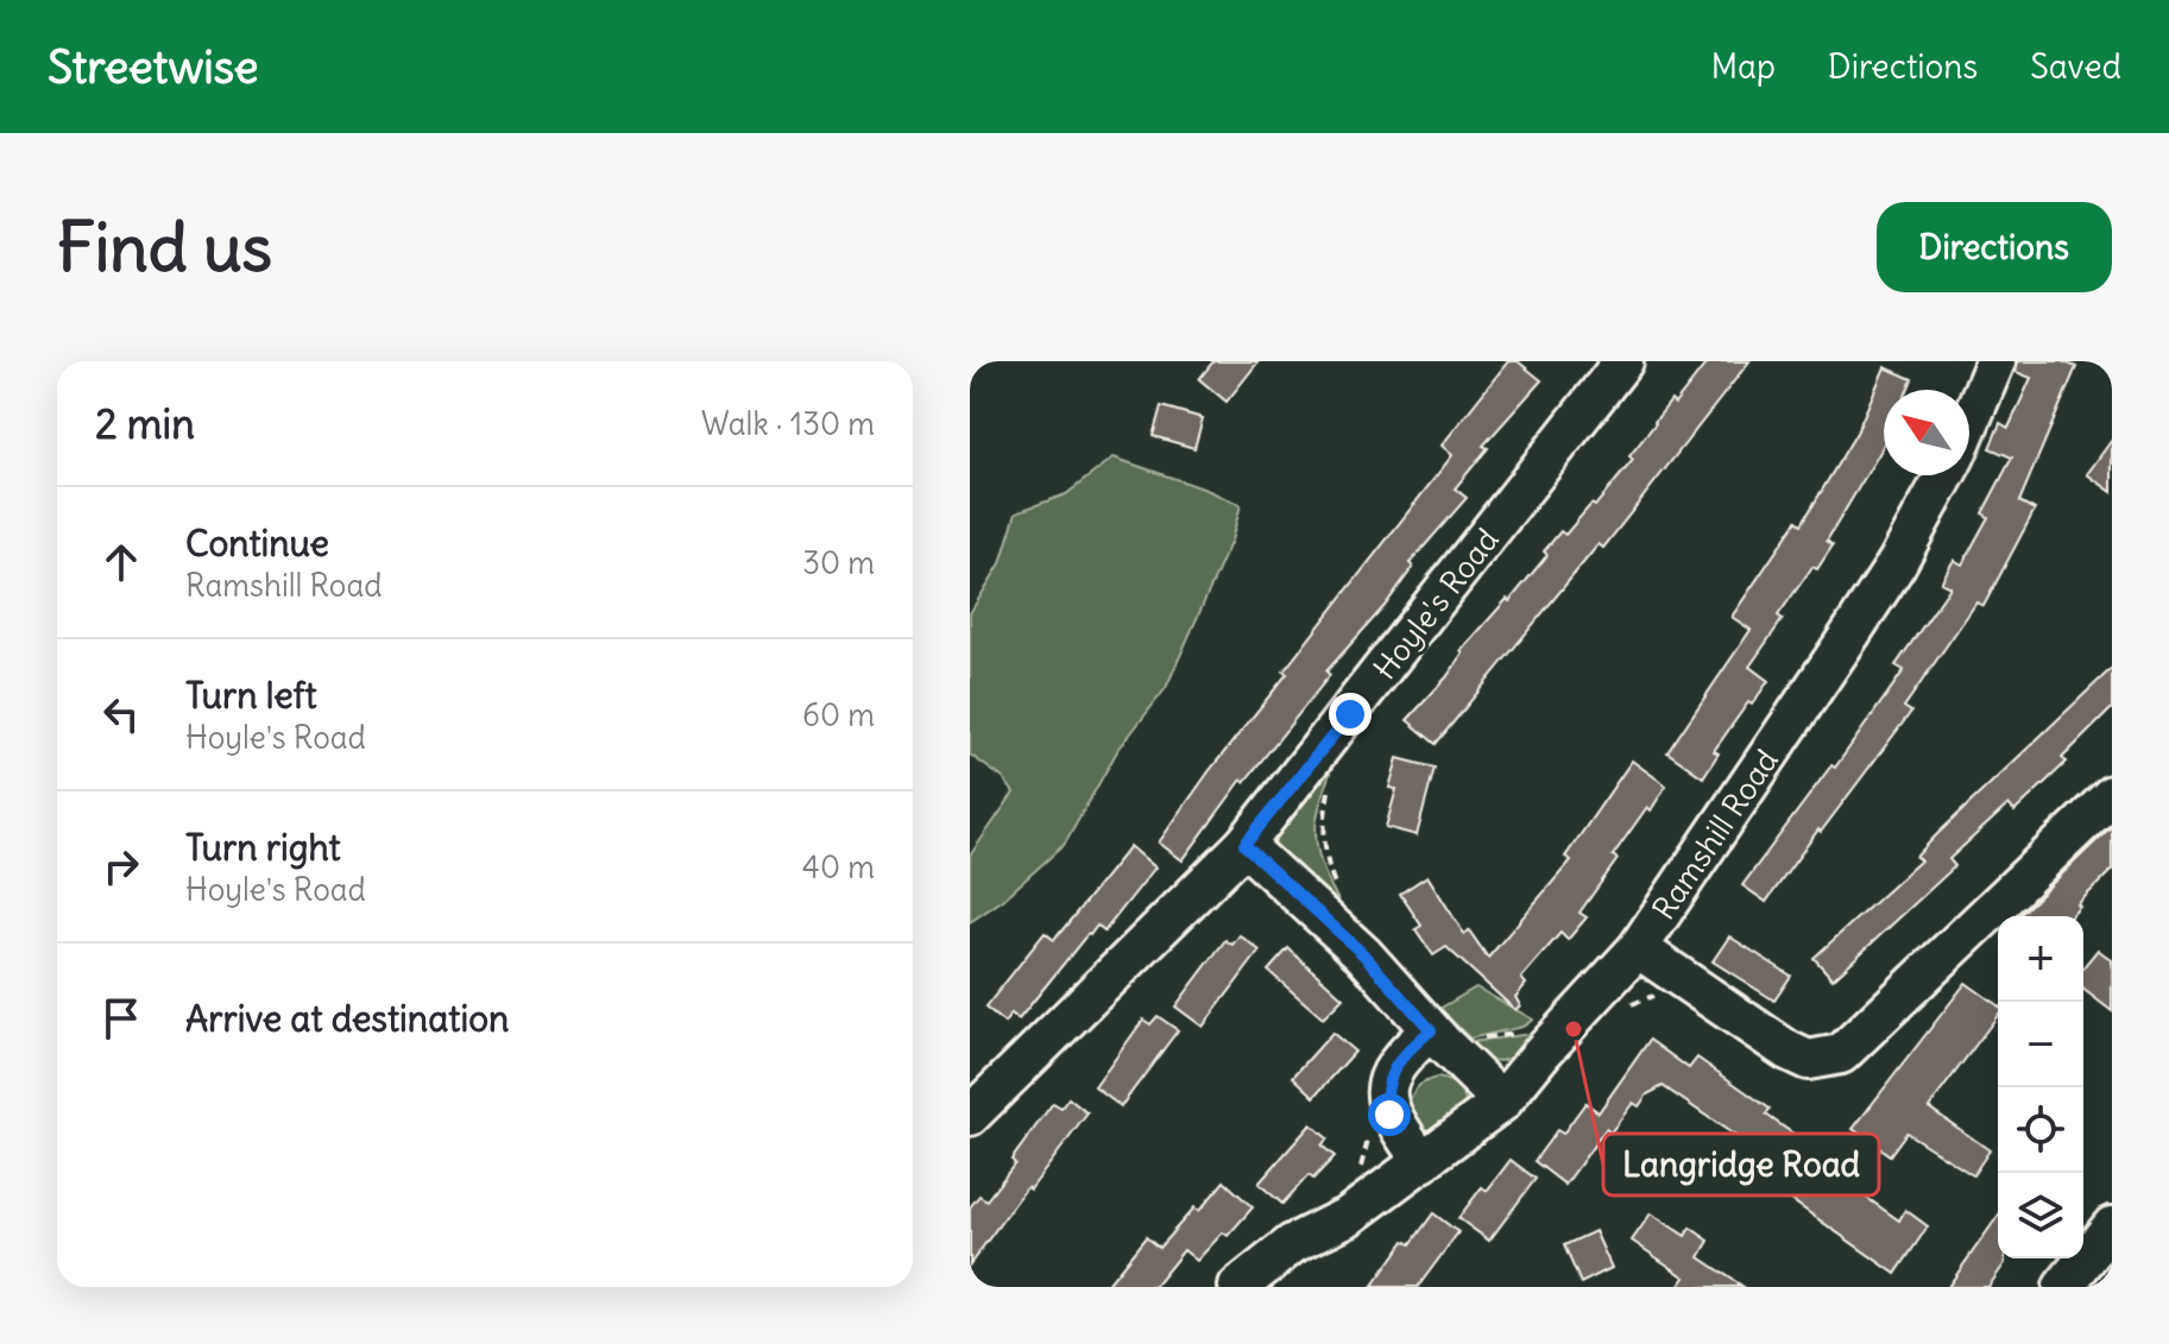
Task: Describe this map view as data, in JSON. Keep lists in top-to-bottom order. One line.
{"streets":{"street":["Hoyle's Road","Ramshill Road"]},"places":["Langridge Road"],"north":"top left","page":{"header":"Streetwise","nav":["Map","Directions","Saved"],"buttons":"Directions","title":"Find us","heading":["2 min","Walk · 130 m"],"list":[["Continue","Ramshill Road","30 m"],["Turn left","Hoyle's Road","60 m"],["Turn right","Hoyle's Road","40 m"],"Arrive at destination"],"map_buttons":["+","−"]}}
